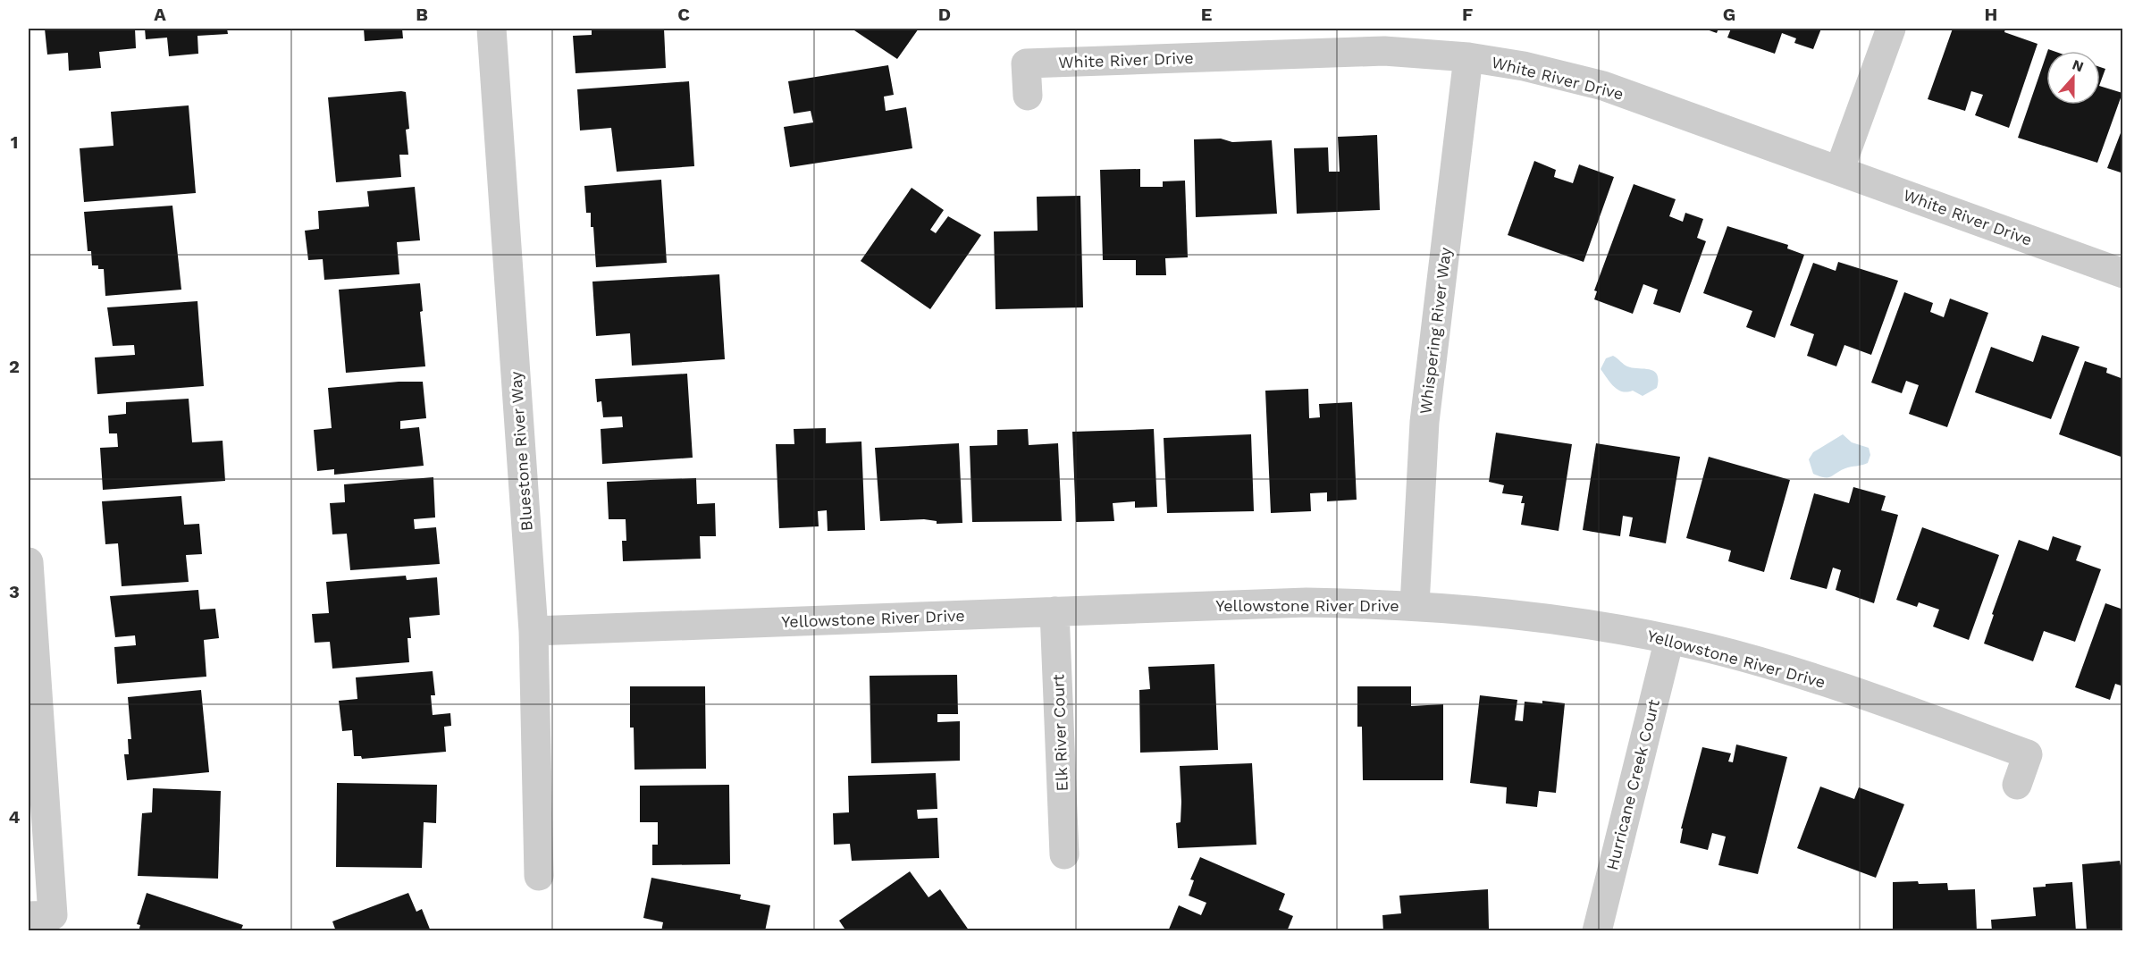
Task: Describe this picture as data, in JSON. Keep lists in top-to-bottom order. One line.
{"streets":{"street":["White River Drive","Whispering River Way","Bluestone River Way","Yellowstone River Drive","Elk River Court","Hurricane Creek Court"]},"crossings":[["White River Drive","Whispering River Way"],["Whispering River Way","Yellowstone River Drive"],["Bluestone River Way","Yellowstone River Drive"],["Yellowstone River Drive","Elk River Court"],["Yellowstone River Drive","Hurricane Creek Court"]],"north":"top","grid":{"columns":["A","B","C","D","E","F","G","H"],"rows":["1","2","3","4"]}}
